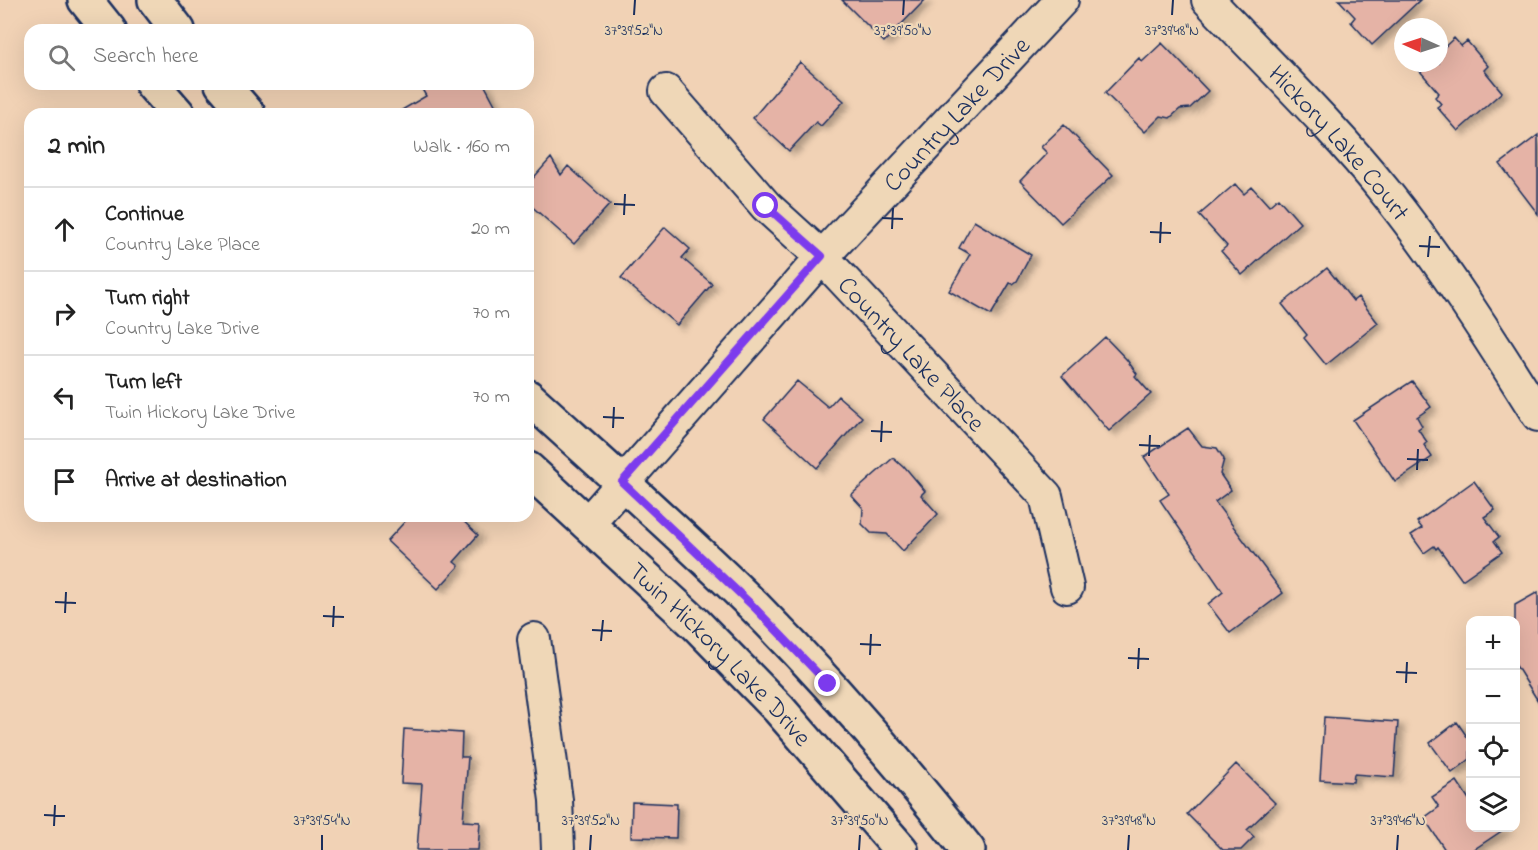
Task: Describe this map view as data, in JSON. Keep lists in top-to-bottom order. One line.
{"streets":{"street":["Country Lake Drive","Hickory Lake Court","Country Lake Place","Twin Hickory Lake Drive"]},"crossings":[["Country Lake Drive","Country Lake Place"],["Country Lake Drive","Twin Hickory Lake Drive"]],"north":"left","page":{"search":"Search here","heading":["2 min","Walk · 160 m"],"list":[["Continue","Country Lake Place","20 m"],["Turn right","Country Lake Drive","70 m"],["Turn left","Twin Hickory Lake Drive","70 m"],"Arrive at destination"],"map_buttons":["+","−"]},"coordinates":["37°39'52\"N","37°39'50\"N","37°39'48\"N","37°39'54\"N","37°39'46\"N"]}
